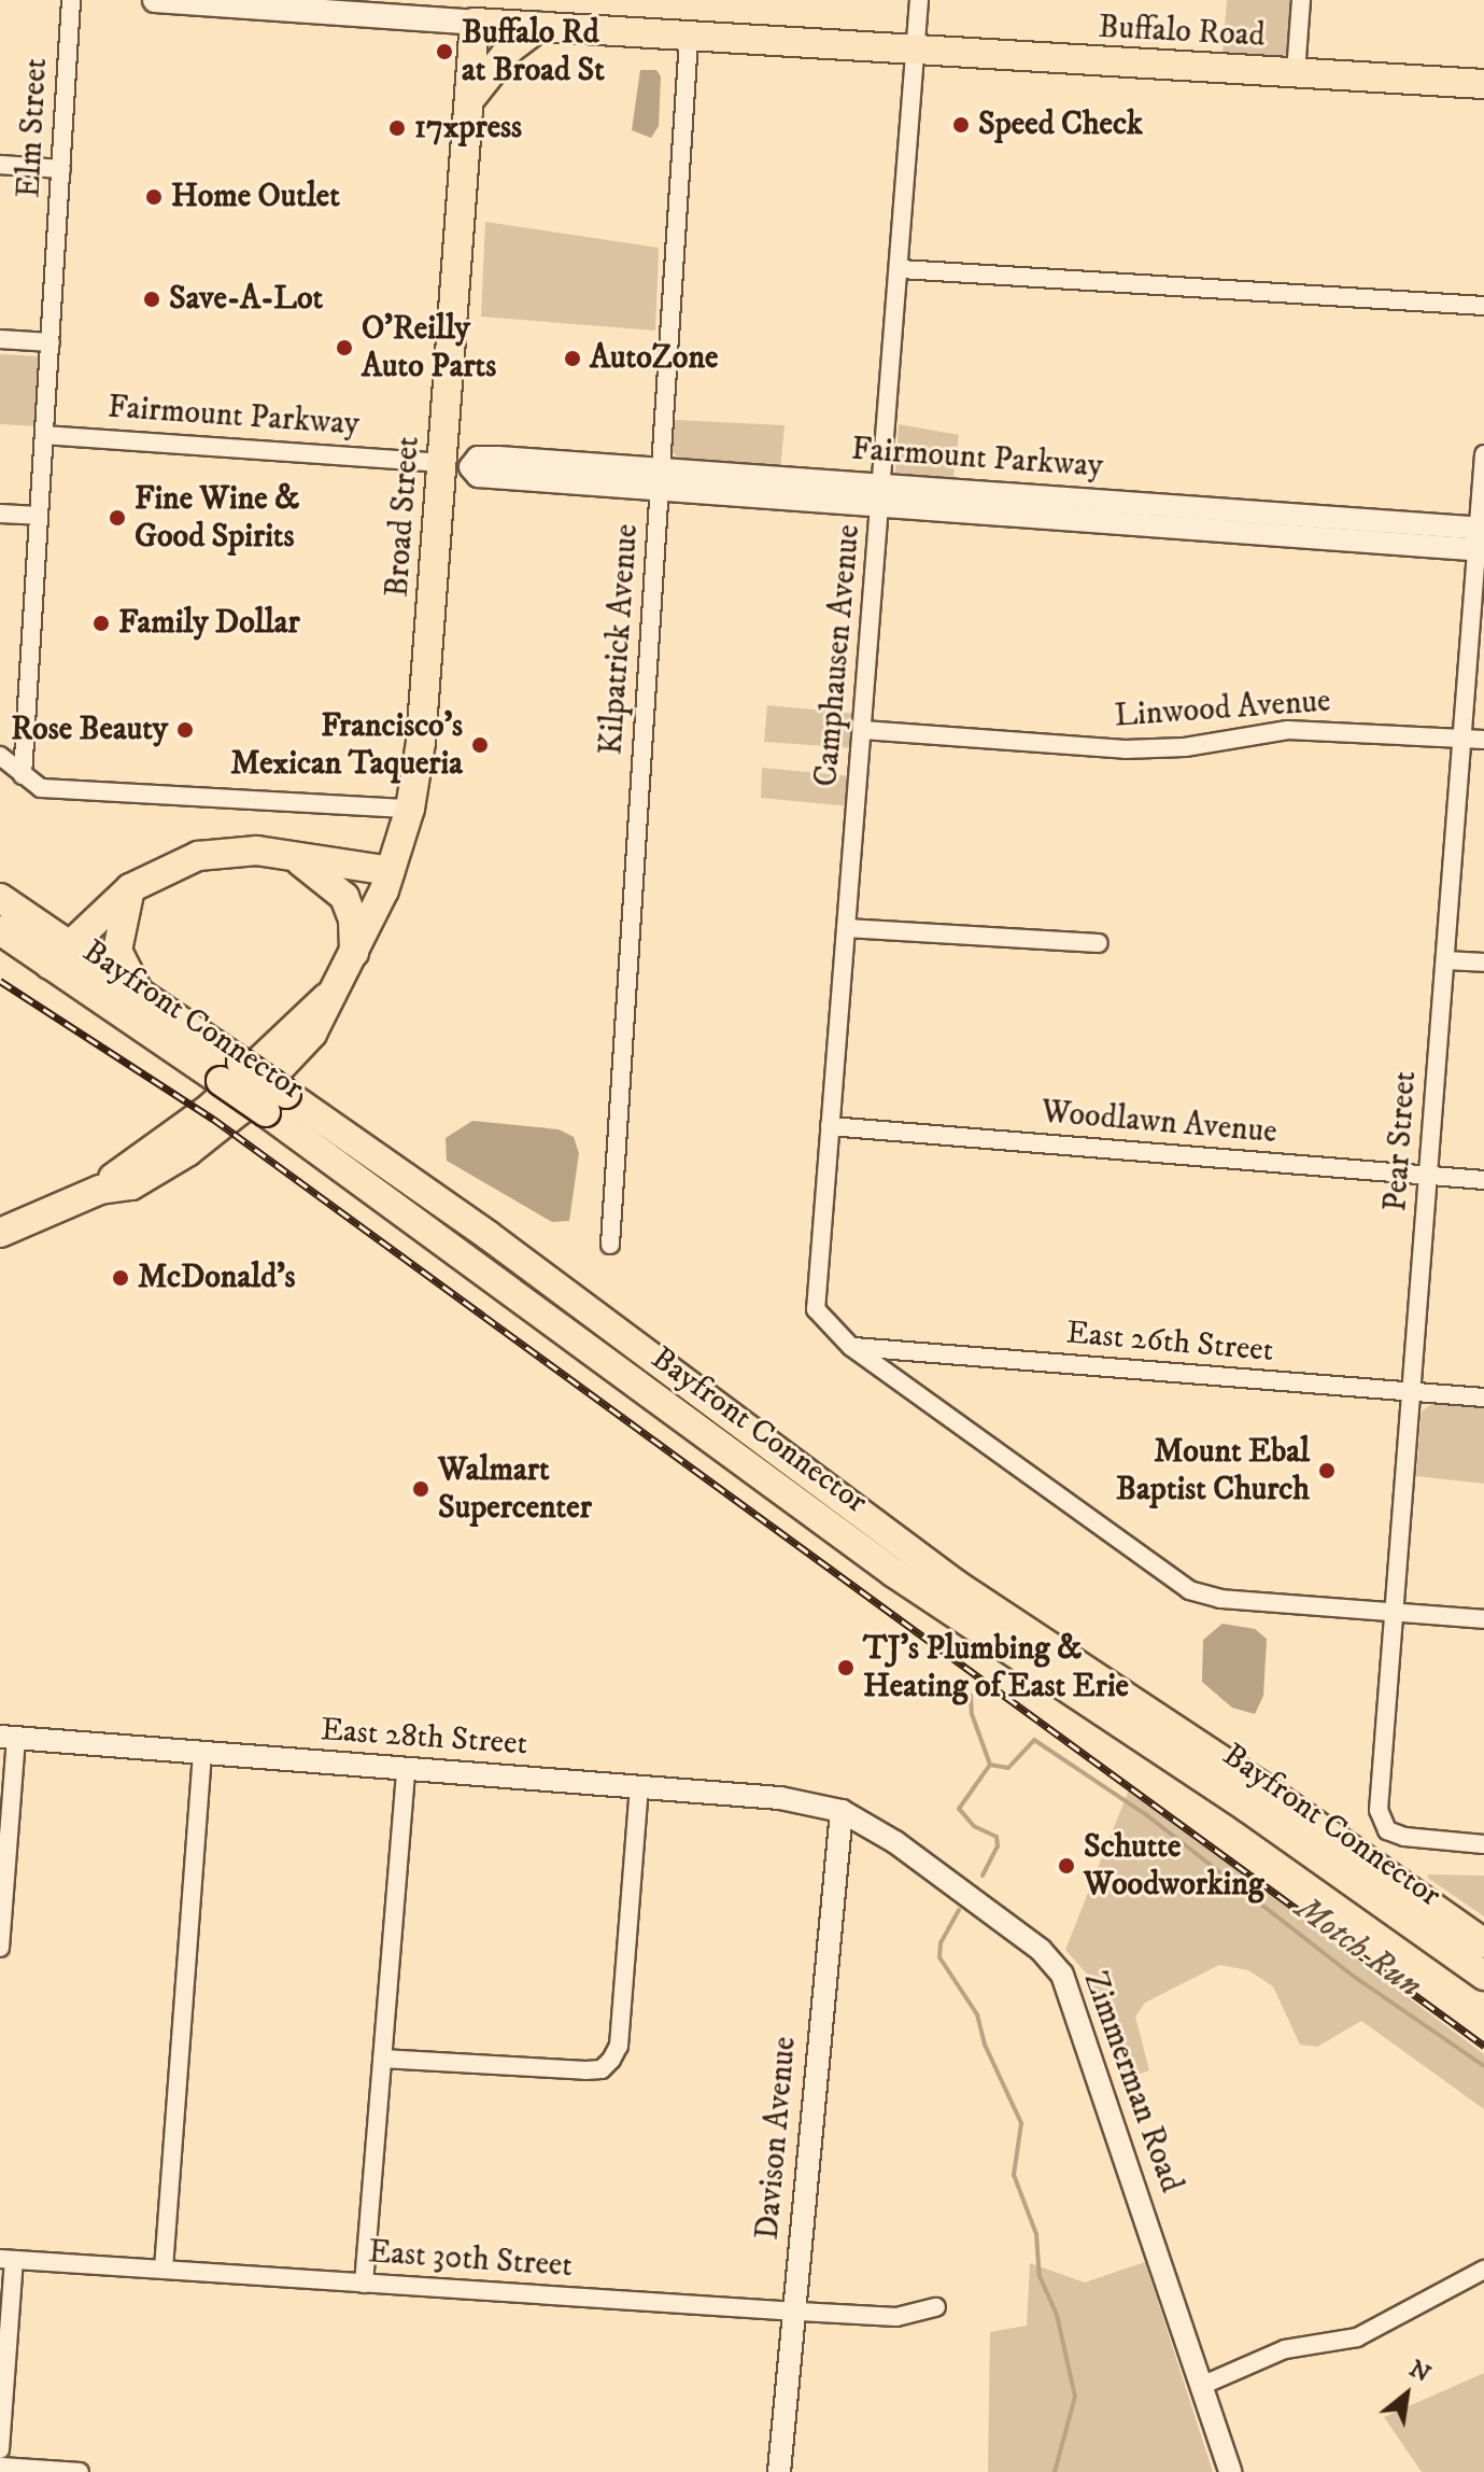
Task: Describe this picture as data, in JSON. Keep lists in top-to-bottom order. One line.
{"streets":{"main road":["Buffalo Road","Broad Street","Bayfront Connector"],"street":["Elm Street","Fairmount Parkway","Kilpatrick Avenue","Camphausen Avenue","Linwood Avenue","Woodlawn Avenue","Pear Street","East 26th Street","East 28th Street","Zimmerman Road","Davison Avenue","East 30th Street"]},"crossings":[["Buffalo Road","Broad Street"],["Buffalo Road","Kilpatrick Avenue"],["Buffalo Road","Camphausen Avenue"],["Elm Street","Fairmount Parkway"],["Fairmount Parkway","Broad Street"],["Fairmount Parkway","Kilpatrick Avenue"],["Fairmount Parkway","Camphausen Avenue"],["Fairmount Parkway","Pear Street"],["Camphausen Avenue","Linwood Avenue"],["Camphausen Avenue","Woodlawn Avenue"],["Camphausen Avenue","East 26th Street"],["Linwood Avenue","Pear Street"],["Woodlawn Avenue","Pear Street"],["Pear Street","East 26th Street"],["East 28th Street","Zimmerman Road"],["East 28th Street","Davison Avenue"],["Zimmerman Road","Davison Avenue"],["Davison Avenue","East 30th Street"]],"water":["Motch Run"],"places":["Buffalo Rd at Broad St","Speed Check","17xpress","Home Outlet","Save-A-Lot","O'Reilly Auto Parts","AutoZone","Fine Wine & Good Spirits","Family Dollar","Rose Beauty","Francisco’s Mexican Taqueria","McDonald's","Mount Ebal Baptist Church","Walmart Supercenter","TJ's Plumbing & Heating of East Erie","Schutte Woodworking"],"north":"top right"}
